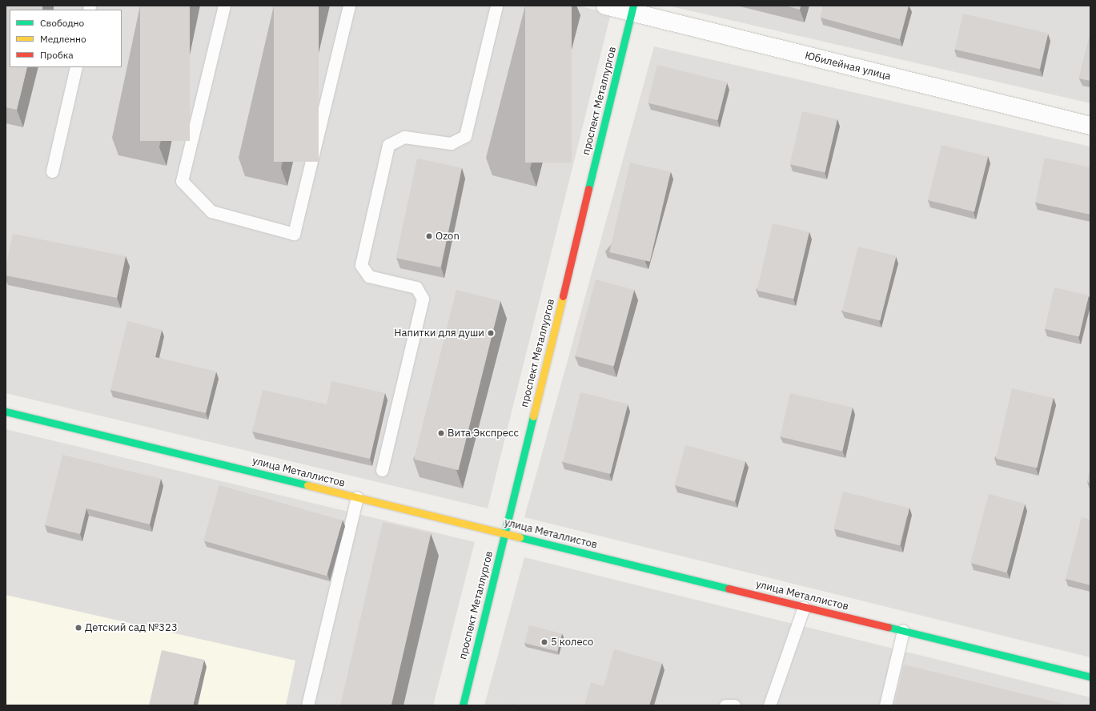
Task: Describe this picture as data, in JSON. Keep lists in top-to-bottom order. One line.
{"streets":{"street":["Юбилейная улица","проспект Металлургов","улица Металлистов"]},"crossings":[["Юбилейная улица","проспект Металлургов"],["проспект Металлургов","улица Металлистов"]],"places":["Ozon","Напитки для души","Вита Экспресс","Детский сад №323","5 колесо"],"legend":["Свободно","Медленно","Пробка"]}
